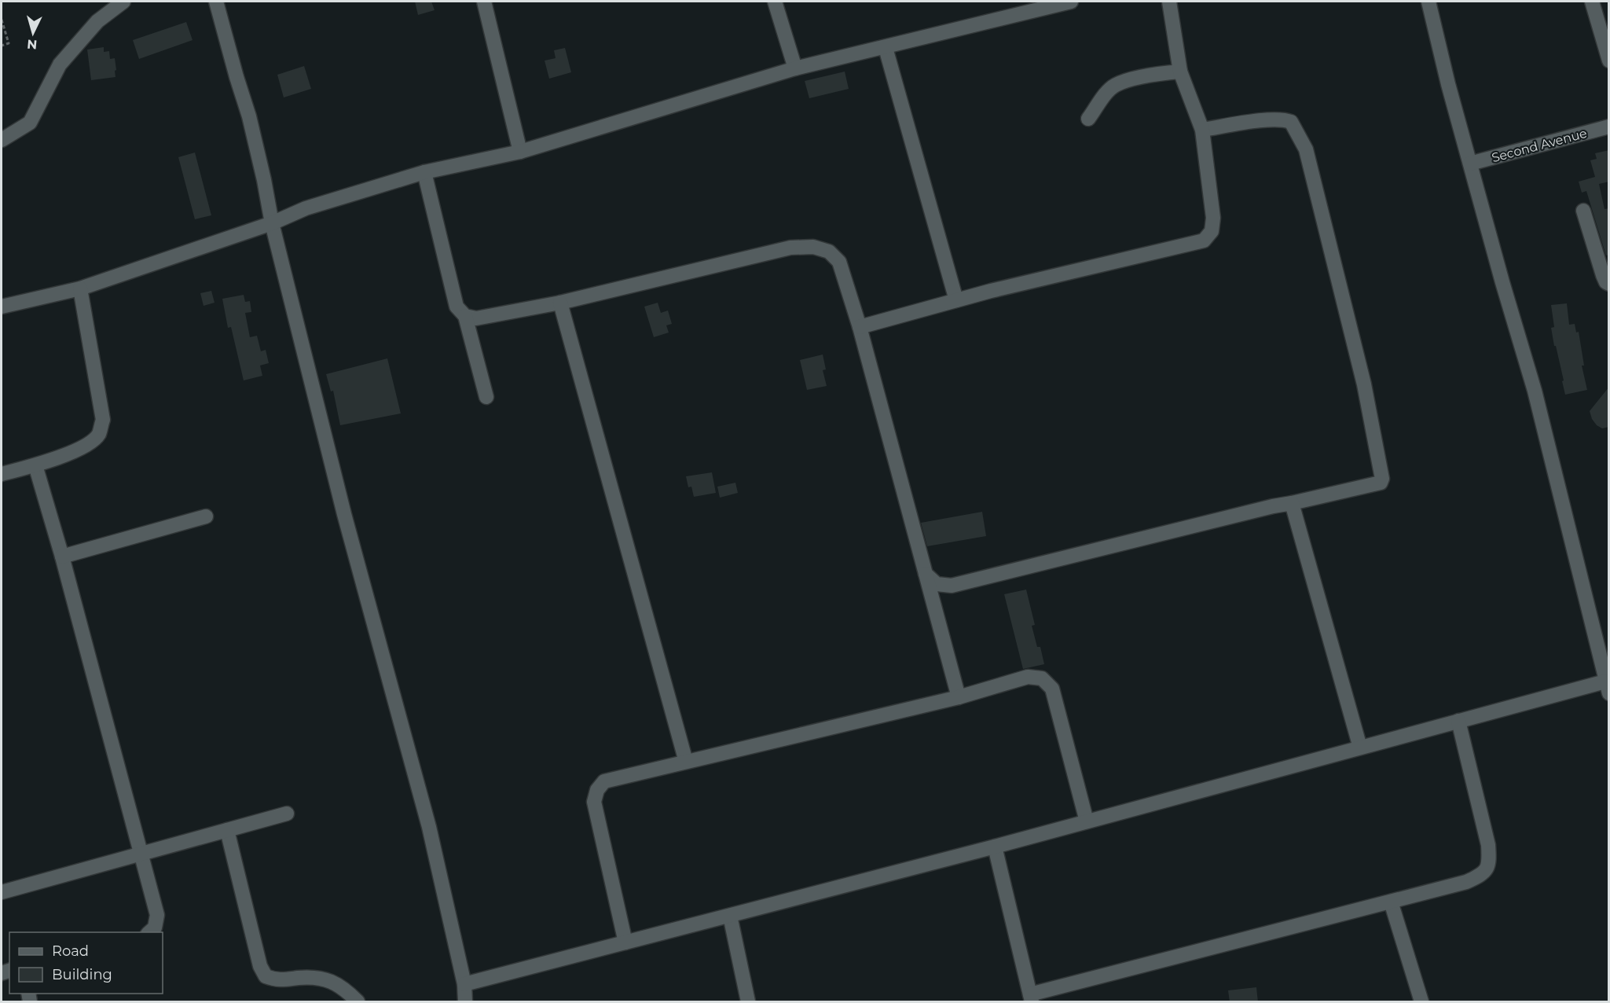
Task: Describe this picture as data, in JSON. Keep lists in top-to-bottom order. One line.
{"streets":{"street":["Second Avenue"]},"legend":["Road","Building"],"north":"bottom"}
